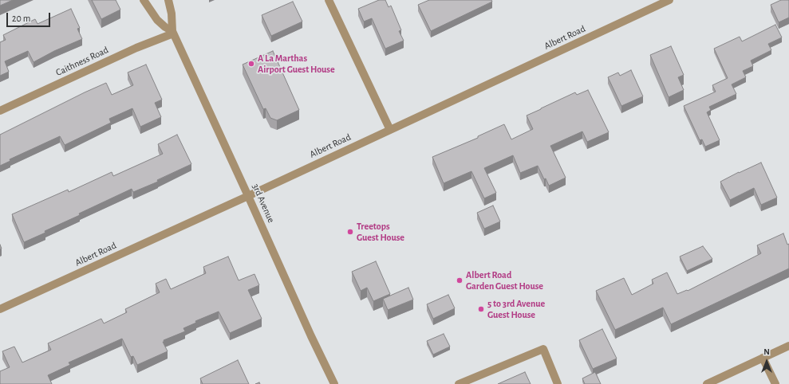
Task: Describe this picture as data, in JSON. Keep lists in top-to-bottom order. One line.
{"streets":{"street":["Albert Road","Caithness Road","3rd Avenue"]},"crossings":[["Albert Road","3rd Avenue"],["Caithness Road","3rd Avenue"]],"places":["A La Marthas Airport Guest House","Treetops Guest House","Albert Road Garden Guest House","5 to 3rd Avenue Guest House"],"scale_bar":"20 m","north":"top"}
